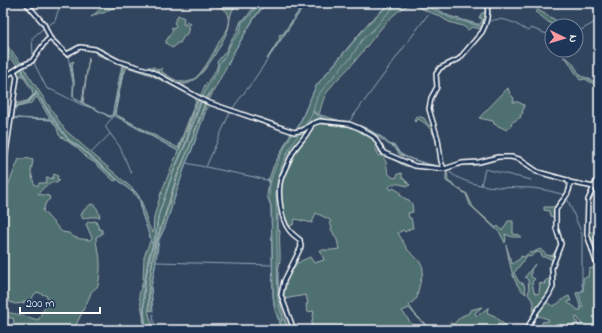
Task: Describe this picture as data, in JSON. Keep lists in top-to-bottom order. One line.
{"scale_bar":"200 m","north":"right"}
